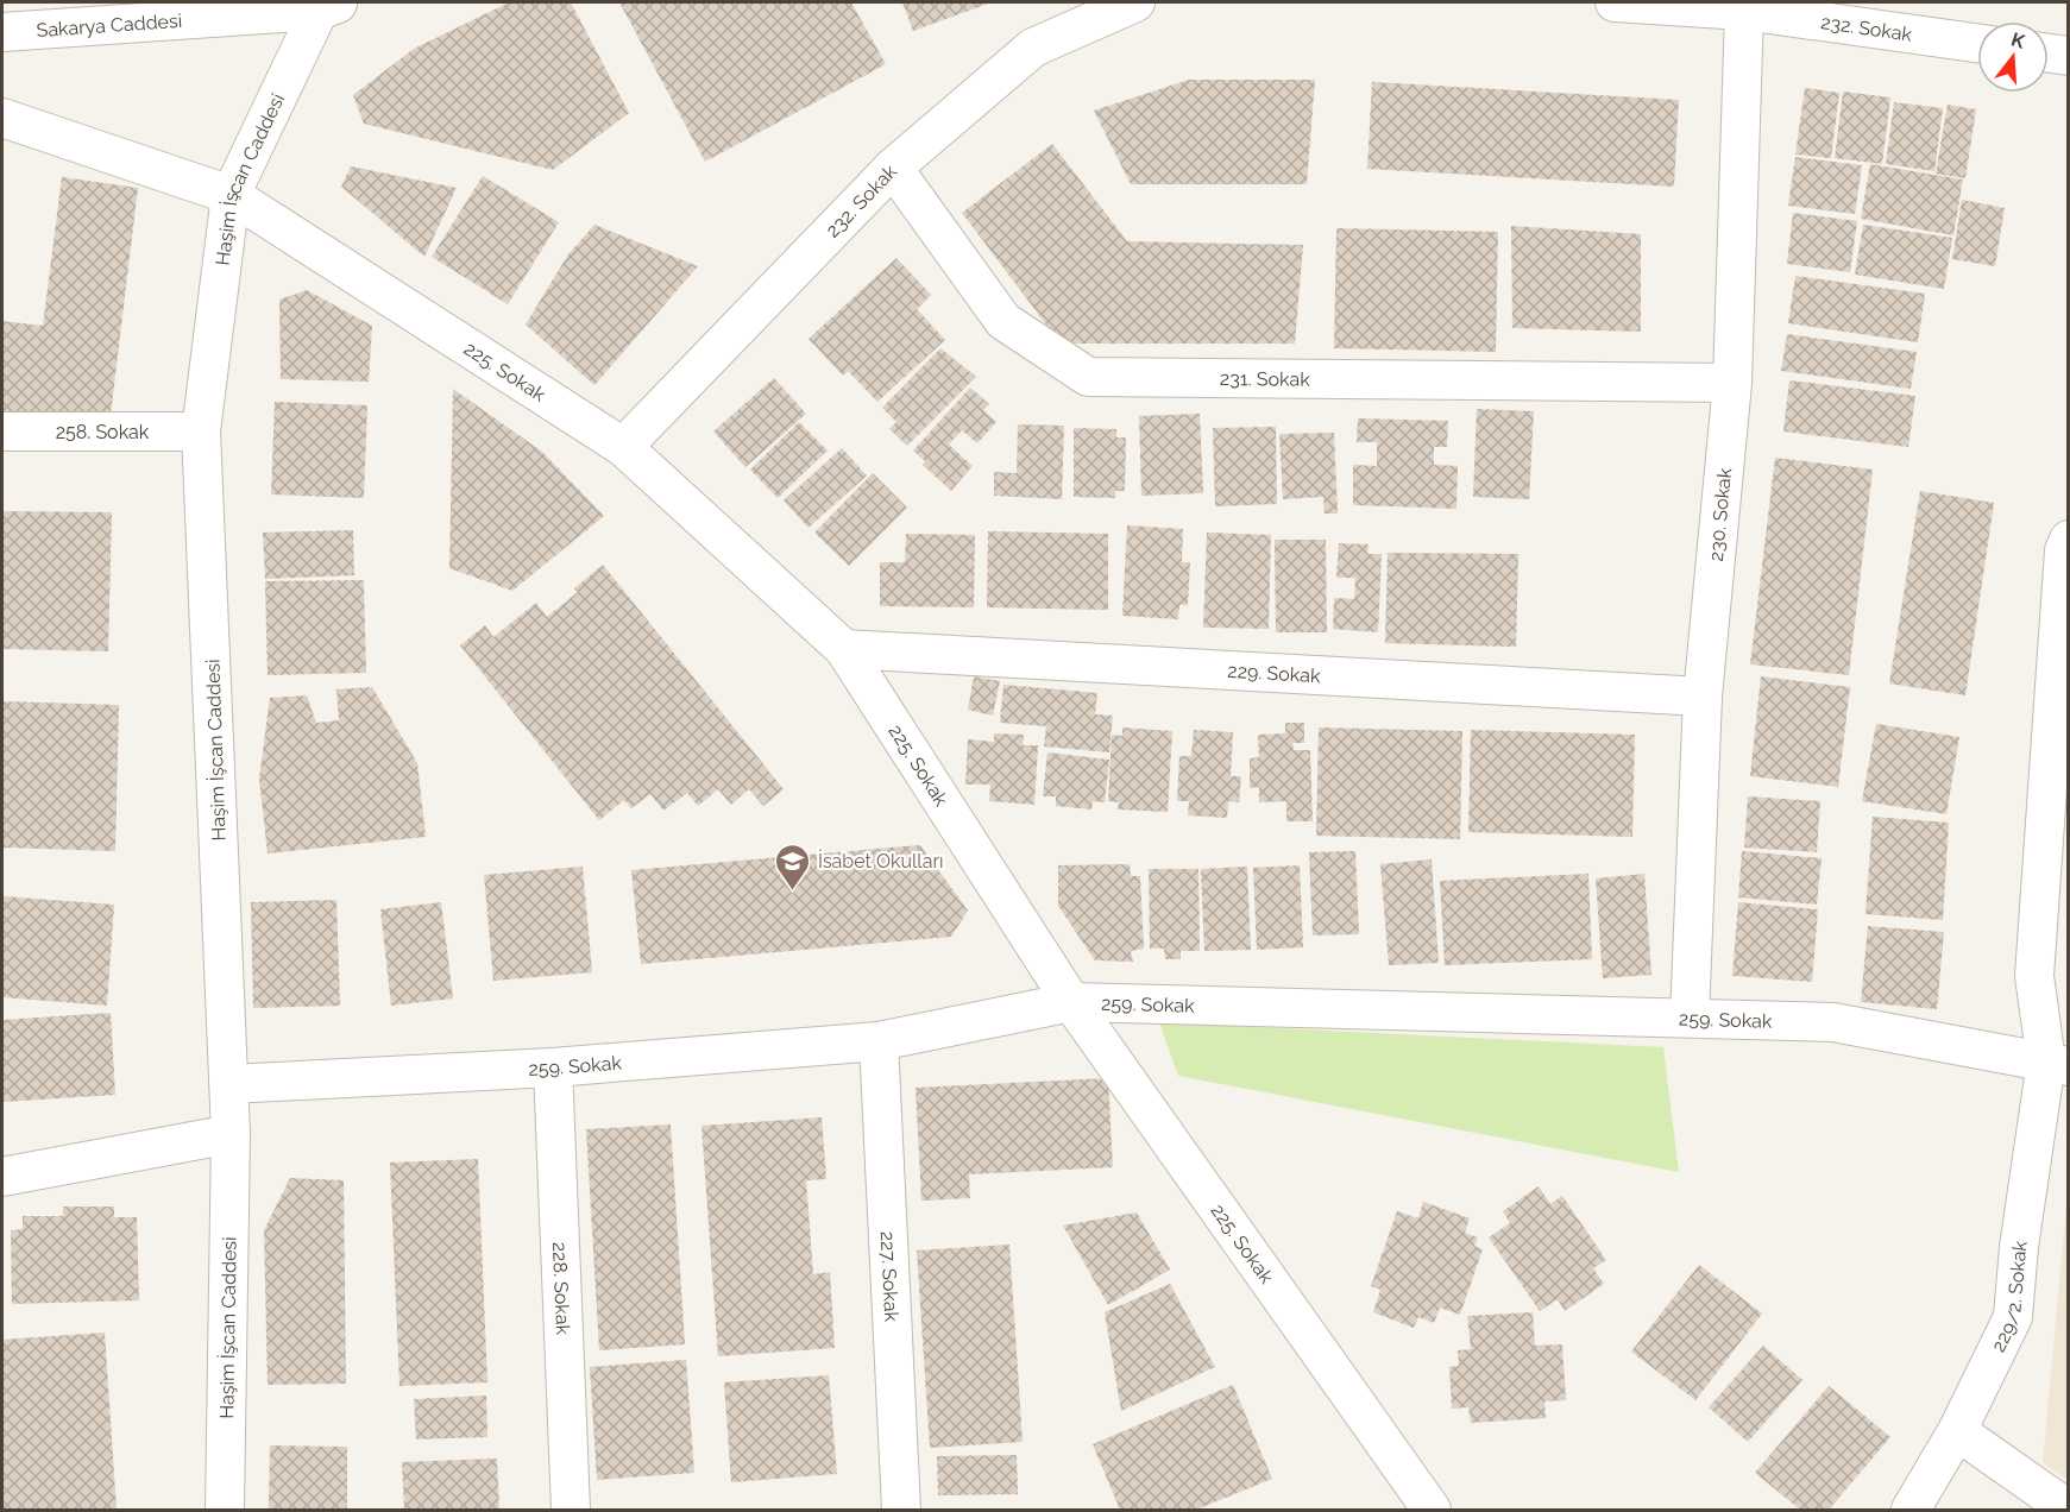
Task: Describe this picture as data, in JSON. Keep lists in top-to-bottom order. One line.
{"streets":{"street":["Sakarya Caddesi","232. Sokak","Haşim İşcan Caddesi","225. Sokak","231. Sokak","258. Sokak","230. Sokak","229. Sokak","259. Sokak","227. Sokak","228. Sokak","229/2. Sokak"]},"crossings":[["Sakarya Caddesi","Haşim İşcan Caddesi"],["232. Sokak","225. Sokak"],["232. Sokak","231. Sokak"],["232. Sokak","230. Sokak"],["Haşim İşcan Caddesi","225. Sokak"],["Haşim İşcan Caddesi","258. Sokak"],["Haşim İşcan Caddesi","259. Sokak"],["225. Sokak","229. Sokak"],["225. Sokak","259. Sokak"],["231. Sokak","230. Sokak"],["230. Sokak","229. Sokak"],["230. Sokak","259. Sokak"],["259. Sokak","227. Sokak"],["259. Sokak","228. Sokak"],["259. Sokak","229/2. Sokak"]],"places":{"school or university":["İsabet Okulları"]},"north":"top"}
